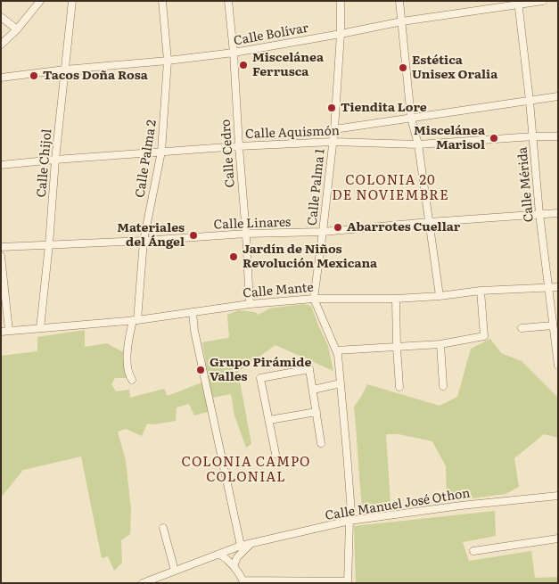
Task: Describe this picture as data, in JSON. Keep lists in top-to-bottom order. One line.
{"streets":{"street":["Calle Bolívar","Calle Aquismón","Calle Cedro","Calle Palma 2","Calle Chijol","Calle Mérida","Calle Palma 1","Calle Linares","Calle Mante","Calle Manuel José Othon"]},"crossings":[["Calle Bolívar","Calle Cedro"],["Calle Bolívar","Calle Palma 2"],["Calle Bolívar","Calle Chijol"],["Calle Bolívar","Calle Mérida"],["Calle Bolívar","Calle Palma 1"],["Calle Aquismón","Calle Cedro"],["Calle Aquismón","Calle Palma 2"],["Calle Aquismón","Calle Chijol"],["Calle Aquismón","Calle Mérida"],["Calle Aquismón","Calle Palma 1"],["Calle Cedro","Calle Linares"],["Calle Cedro","Calle Mante"],["Calle Palma 2","Calle Linares"],["Calle Palma 2","Calle Mante"],["Calle Chijol","Calle Linares"],["Calle Chijol","Calle Mante"],["Calle Mérida","Calle Linares"],["Calle Mérida","Calle Mante"],["Calle Palma 1","Calle Linares"],["Calle Palma 1","Calle Mante"]],"districts":["COLONIA 20 DE NOVIEMBRE","COLONIA CAMPO COLONIAL"],"places":["Miscelánea Ferrusca","Estética Unisex Oralia","Tacos Doña Rosa","Tiendita Lore","Miscelánea Marisol","Abarrotes Cuellar","Materiales del Ángel","Jardín de Niños Revolución Mexicana","Grupo Pirámide Valles"]}
